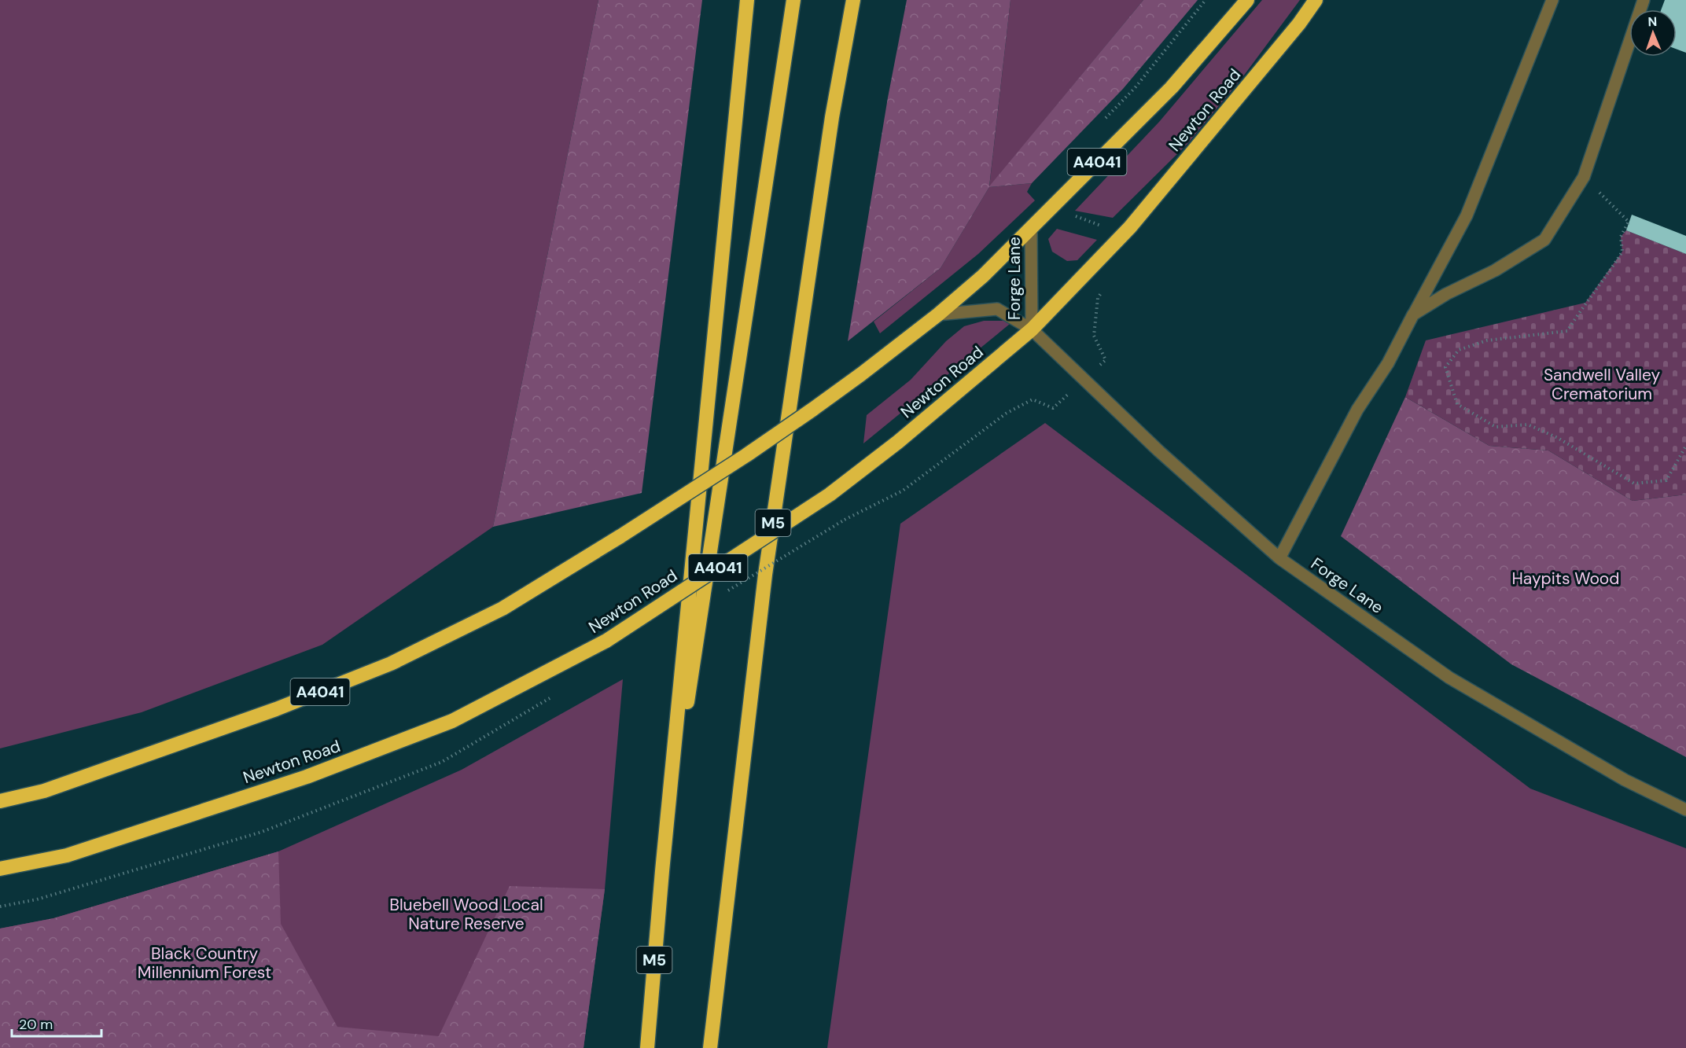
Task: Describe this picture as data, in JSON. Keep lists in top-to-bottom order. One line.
{"streets":{"highway":["Newton Road","A4041","M5"],"street":["Forge Lane"]},"crossings":[["Newton Road","Forge Lane"],["A4041","Forge Lane"]],"parks":["Sandwell Valley Crematorium","Haypits Wood","Bluebell Wood Local Nature Reserve","Black Country Millennium Forest"],"scale_bar":"20 m","north":"top"}
